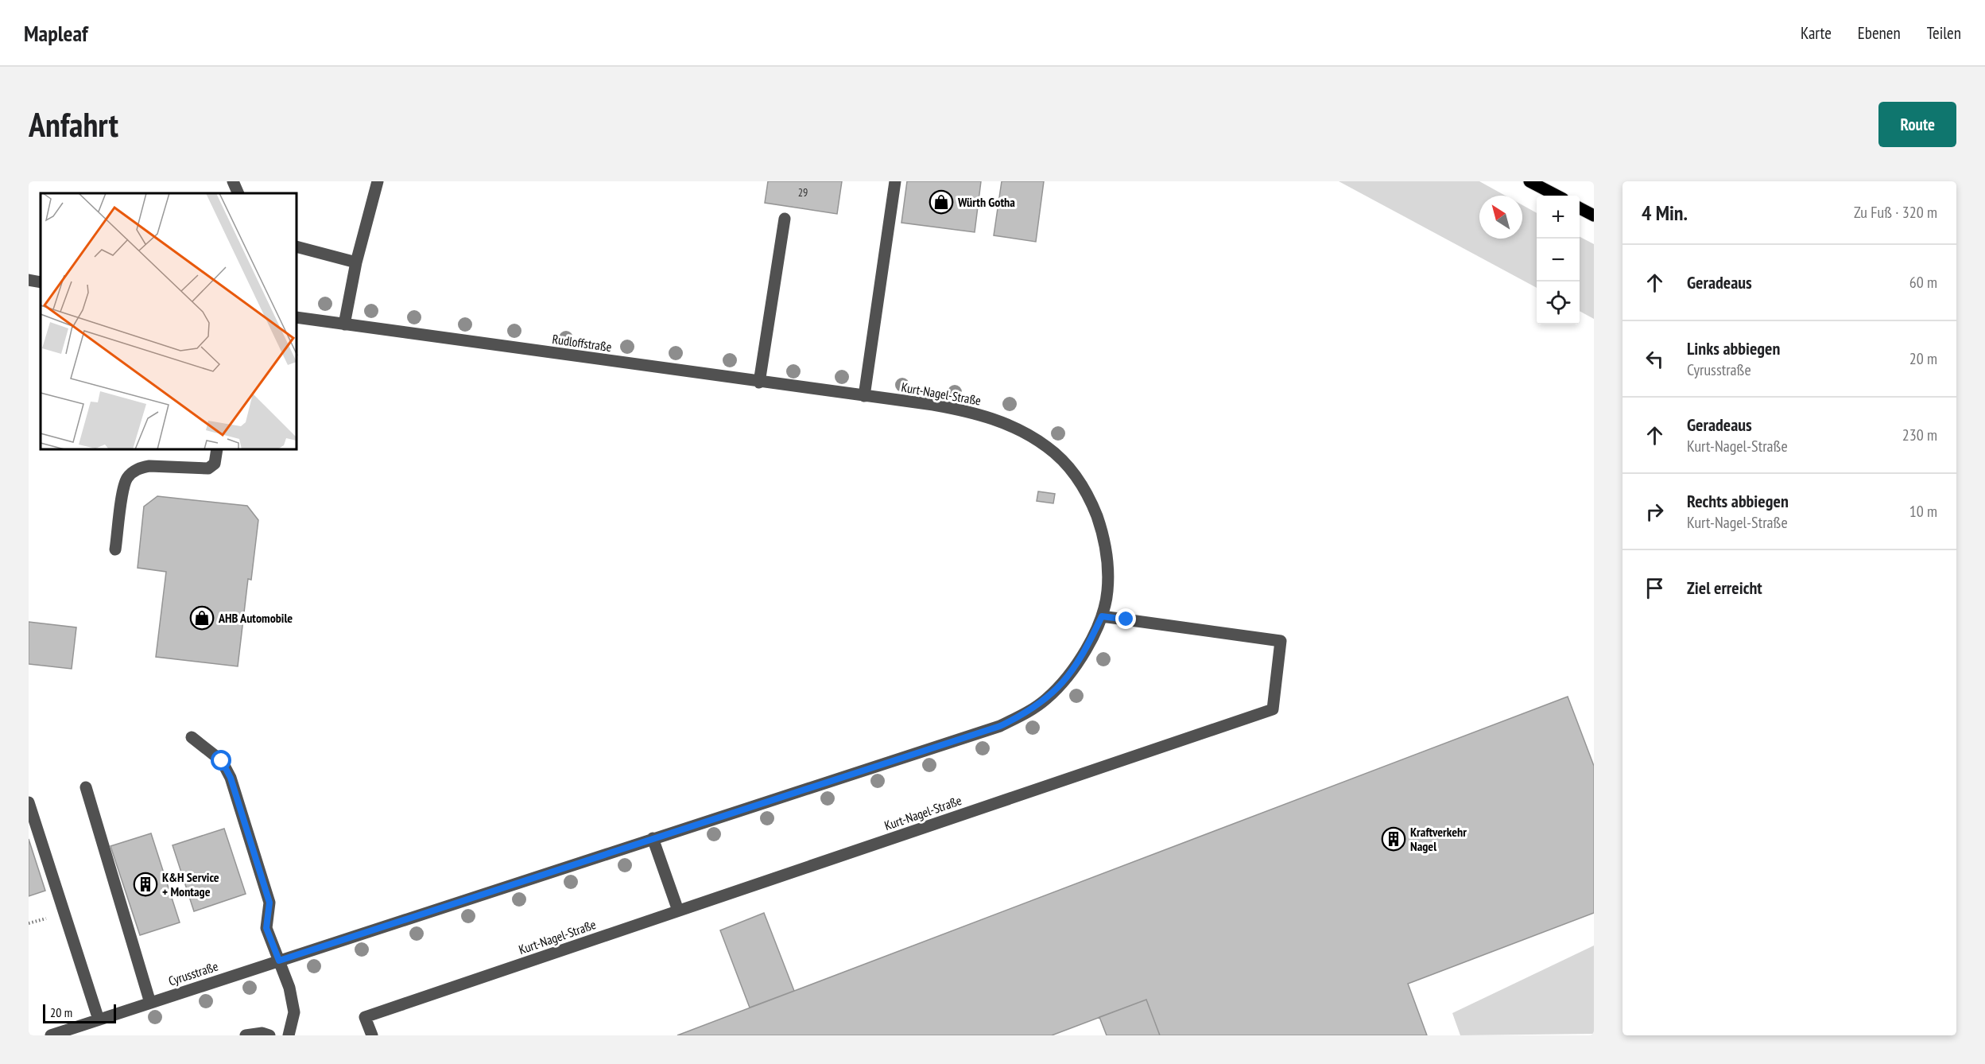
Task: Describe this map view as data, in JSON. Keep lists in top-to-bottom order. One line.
{"streets":{"street":["Rudloffstraße","Kurt-Nagel-Straße","Cyrusstraße"]},"crossings":[["Rudloffstraße","Kurt-Nagel-Straße"],["Kurt-Nagel-Straße","Cyrusstraße"]],"places":{"shop":["Würth Gotha","AHB Automobile"],"building":["Kraftverkehr Nagel","K&H Service + Montage"]},"house_numbers":["29"],"scale_bar":"20 m","north":"top left","page":{"header":"Mapleaf","nav":["Karte","Ebenen","Teilen"],"buttons":"Route","title":"Anfahrt","heading":["4 Min.","Zu Fuß · 320 m"],"map_buttons":["+","−"],"list":[["Geradeaus","60 m"],["Links abbiegen","Cyrusstraße","20 m"],["Geradeaus","Kurt-Nagel-Straße","230 m"],["Rechts abbiegen","Kurt-Nagel-Straße","10 m"],"Ziel erreicht"],"scale":"20 m"}}
